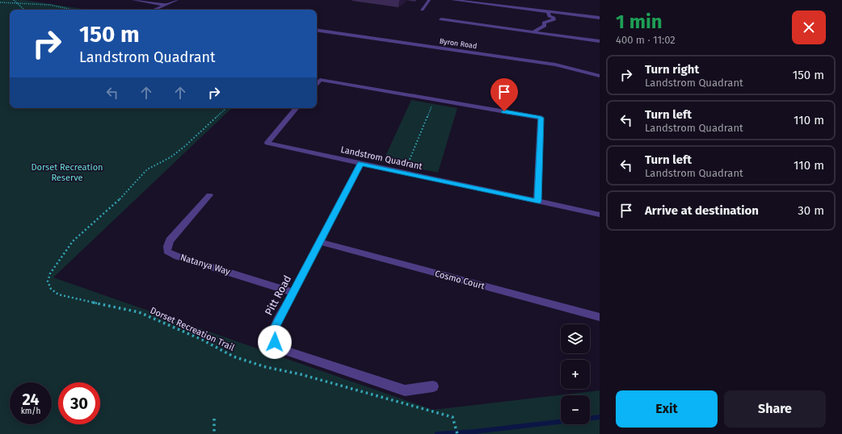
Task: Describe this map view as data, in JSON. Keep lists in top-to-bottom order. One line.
{"streets":{"street":["Byron Road","Landstrom Quadrant","Natanya Way","Cosmo Court","Pitt Road"],"path":["Dorset Recreation Trail"]},"crossings":[["Landstrom Quadrant","Pitt Road"],["Natanya Way","Pitt Road"],["Cosmo Court","Pitt Road"]],"parks":["Dorset Recreation Reserve"],"page":{"heading":["1 min","400 m · 11:02"],"turn":["150 m","Landstrom Quadrant"],"list":[{"name":"Turn right","note":"Landstrom Quadrant","value":"150 m"},{"name":"Turn left","note":"Landstrom Quadrant","value":"110 m"},{"name":"Turn left","note":"Landstrom Quadrant","value":"110 m"},{"name":"Arrive at destination","value":"30 m"}],"map_buttons":["+","−"],"speed":"24 km/h","limit":"30","buttons":["Exit","Share"]}}
